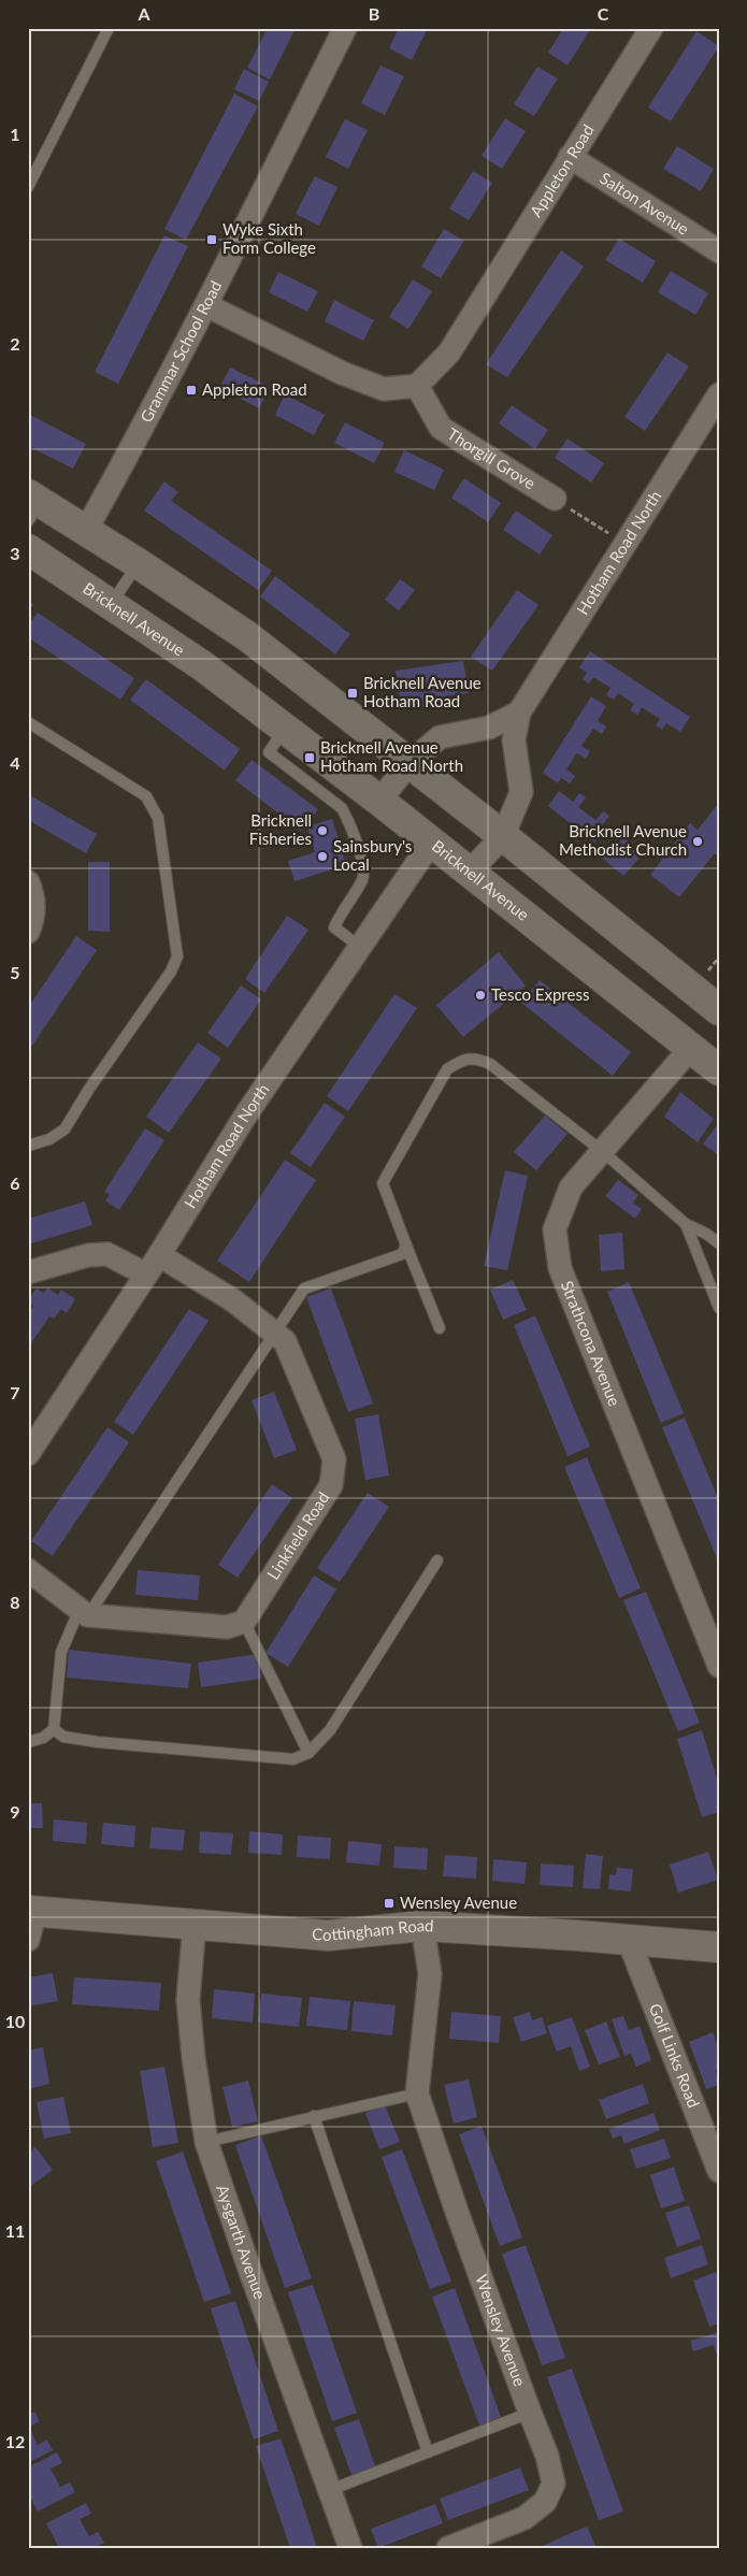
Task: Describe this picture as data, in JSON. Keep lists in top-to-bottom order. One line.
{"streets":{"street":["Appleton Road","Salton Avenue","Grammar School Road","Thorgill Grove","Hotham Road North","Bricknell Avenue","Strathcona Avenue","Linkfield Road","Cottingham Road","Golf Links Road","Aysgarth Avenue","Wensley Avenue"]},"crossings":[["Appleton Road","Salton Avenue"],["Appleton Road","Thorgill Grove"],["Hotham Road North","Bricknell Avenue"],["Hotham Road North","Linkfield Road"],["Bricknell Avenue","Strathcona Avenue"],["Cottingham Road","Golf Links Road"],["Cottingham Road","Aysgarth Avenue"],["Cottingham Road","Wensley Avenue"]],"places":{"transit":["Wyke Sixth Form College","Appleton Road","Bricknell Avenue Hotham Road","Bricknell Avenue Hotham Road North","Wensley Avenue"],"other":["Bricknell Fisheries","Bricknell Avenue Methodist Church","Sainsbury's Local","Tesco Express"]},"grid":{"columns":["A","B","C"],"rows":["1","2","3","4","5","6","7","8","9","10","11","12"]}}
